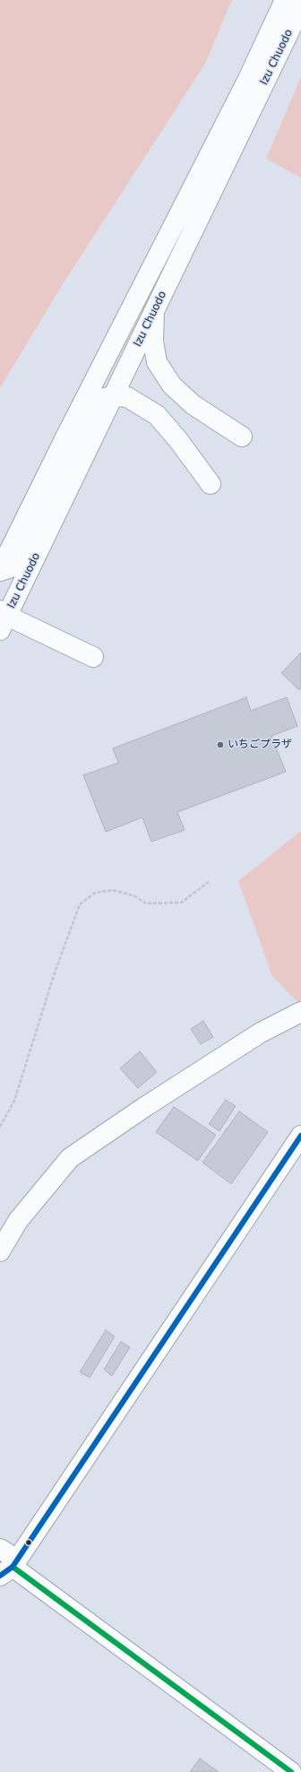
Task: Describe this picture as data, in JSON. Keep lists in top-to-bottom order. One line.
{"streets":{"main road":["Izu Chuodo"]},"places":["いちごプラザ"]}
